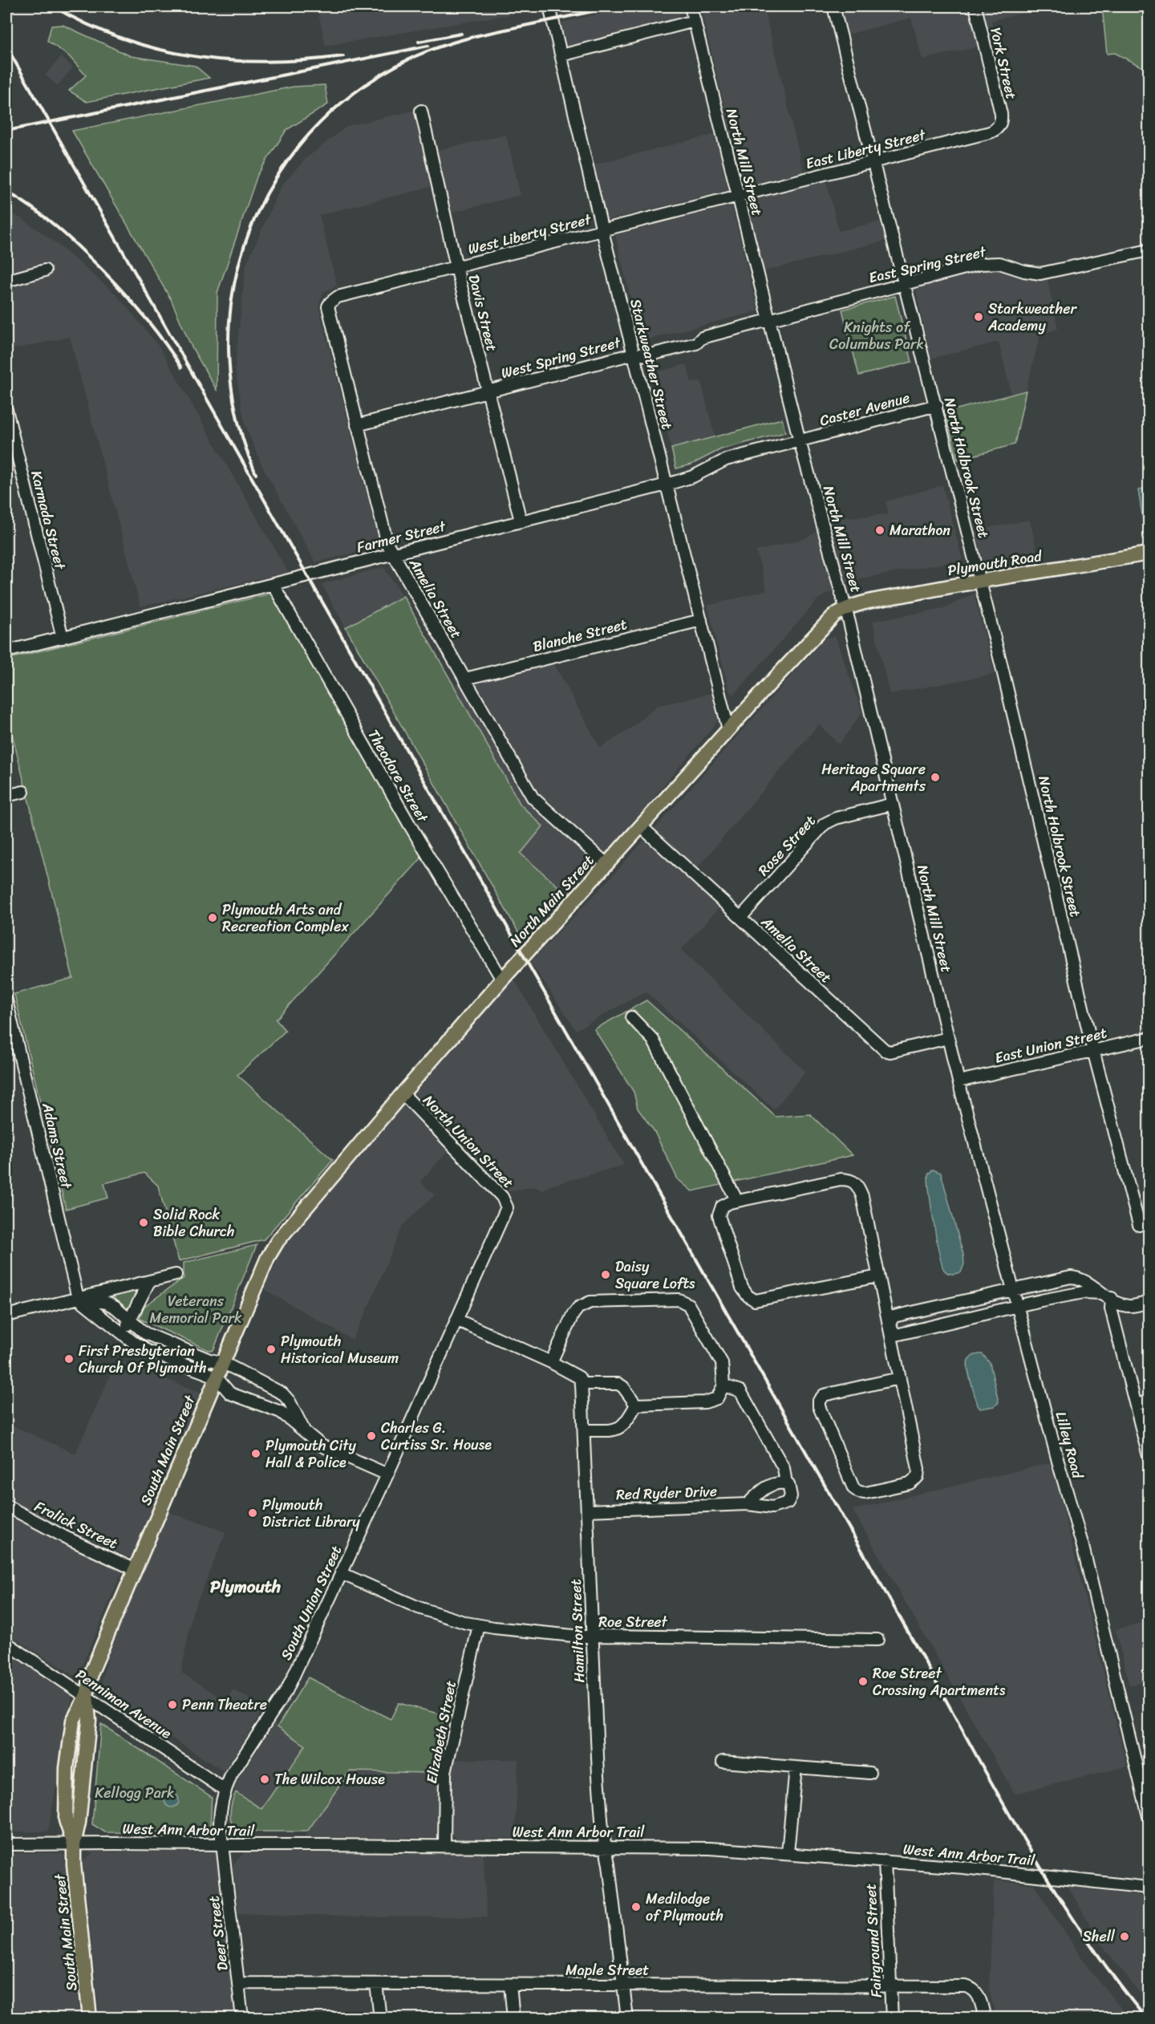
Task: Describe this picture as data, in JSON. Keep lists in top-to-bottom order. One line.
{"streets":{"main road":["Plymouth Road","North Main Street","South Main Street"],"street":["York Street","East Liberty Street","North Mill Street","West Liberty Street","East Spring Street","Davis Street","West Spring Street","Starkweather Street","Caster Avenue","North Holbrook Street","Karmada Street","Farmer Street","Amelia Street","Blanche Street","Theodore Street","Rose Street","East Union Street","North Union Street","Adams Street","Lilley Road","Red Ryder Drive","Fralick Street","South Union Street","Roe Street","Hamilton Street","Penniman Avenue","Elizabeth Street","West Ann Arbor Trail","Deer Street","Fairground Street","Maple Street"]},"crossings":[["York Street","East Liberty Street"],["East Liberty Street","North Mill Street"],["East Liberty Street","West Liberty Street"],["East Liberty Street","North Holbrook Street"],["North Mill Street","West Liberty Street"],["North Mill Street","East Spring Street"],["North Mill Street","West Spring Street"],["North Mill Street","Caster Avenue"],["North Mill Street","Farmer Street"],["North Mill Street","Plymouth Road"],["North Mill Street","Amelia Street"],["North Mill Street","Rose Street"],["North Mill Street","North Main Street"],["North Mill Street","East Union Street"],["North Mill Street","Lilley Road"],["West Liberty Street","Davis Street"],["West Liberty Street","Starkweather Street"],["West Liberty Street","Amelia Street"],["East Spring Street","West Spring Street"],["East Spring Street","North Holbrook Street"],["Davis Street","West Spring Street"],["Davis Street","Farmer Street"],["West Spring Street","Starkweather Street"],["West Spring Street","Amelia Street"],["Starkweather Street","Farmer Street"],["Starkweather Street","Blanche Street"],["Starkweather Street","North Main Street"],["Caster Avenue","North Holbrook Street"],["Caster Avenue","Farmer Street"],["North Holbrook Street","Plymouth Road"],["North Holbrook Street","East Union Street"],["Karmada Street","Farmer Street"],["Farmer Street","Amelia Street"],["Farmer Street","Theodore Street"],["Plymouth Road","North Main Street"],["Amelia Street","Blanche Street"],["Amelia Street","Rose Street"],["Amelia Street","North Main Street"],["Theodore Street","North Main Street"],["North Main Street","North Union Street"],["North Main Street","South Main Street"],["East Union Street","Lilley Road"],["North Union Street","South Union Street"],["South Main Street","Fralick Street"],["South Main Street","Penniman Avenue"],["South Main Street","West Ann Arbor Trail"],["Red Ryder Drive","Hamilton Street"],["South Union Street","Roe Street"],["South Union Street","Penniman Avenue"],["South Union Street","West Ann Arbor Trail"],["South Union Street","Deer Street"],["Roe Street","Hamilton Street"],["Roe Street","Elizabeth Street"],["Hamilton Street","West Ann Arbor Trail"],["Hamilton Street","Maple Street"],["Elizabeth Street","West Ann Arbor Trail"],["West Ann Arbor Trail","Deer Street"],["West Ann Arbor Trail","Fairground Street"],["Deer Street","Maple Street"],["Fairground Street","Maple Street"]],"districts":["Plymouth"],"parks":["Knights of Columbus Park","Veterans Memorial Park","Kellogg Park"],"places":["Starkweather Academy","Marathon","Heritage Square Apartments","Plymouth Arts and Recreation Complex","Solid Rock Bible Church","Daisy Square Lofts","Plymouth Historical Museum","First Presbyterian Church Of Plymouth","Charles G. Curtiss Sr. House","Plymouth City Hall & Police","Plymouth District Library","Roe Street Crossing Apartments","Penn Theatre","The Wilcox House","Medilodge of Plymouth","Shell"]}
